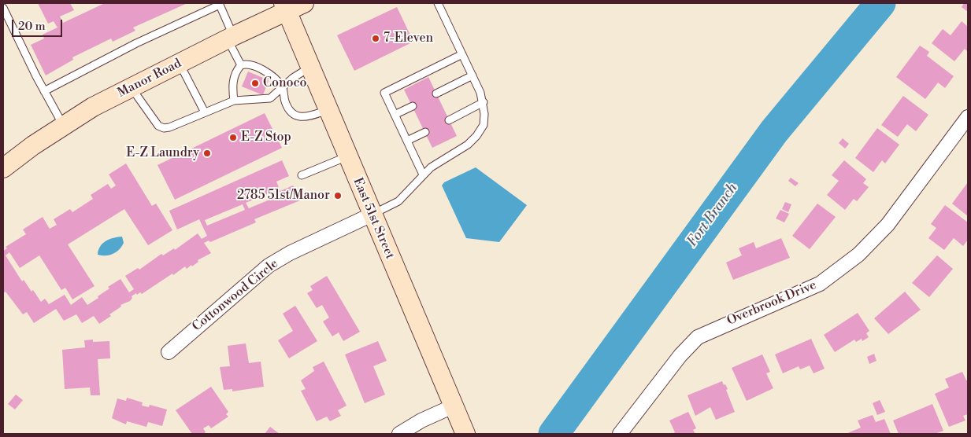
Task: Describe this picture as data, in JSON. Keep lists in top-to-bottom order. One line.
{"streets":{"main road":["Manor Road","East 51st Street"],"street":["Cottonwood Circle","Overbrook Drive"]},"crossings":[["Manor Road","East 51st Street"],["East 51st Street","Cottonwood Circle"]],"water":["Fort Branch"],"places":["7-Eleven","Conoco","E-Z Stop","E-Z Laundry","2785 51st/Manor"],"scale_bar":"20 m"}
